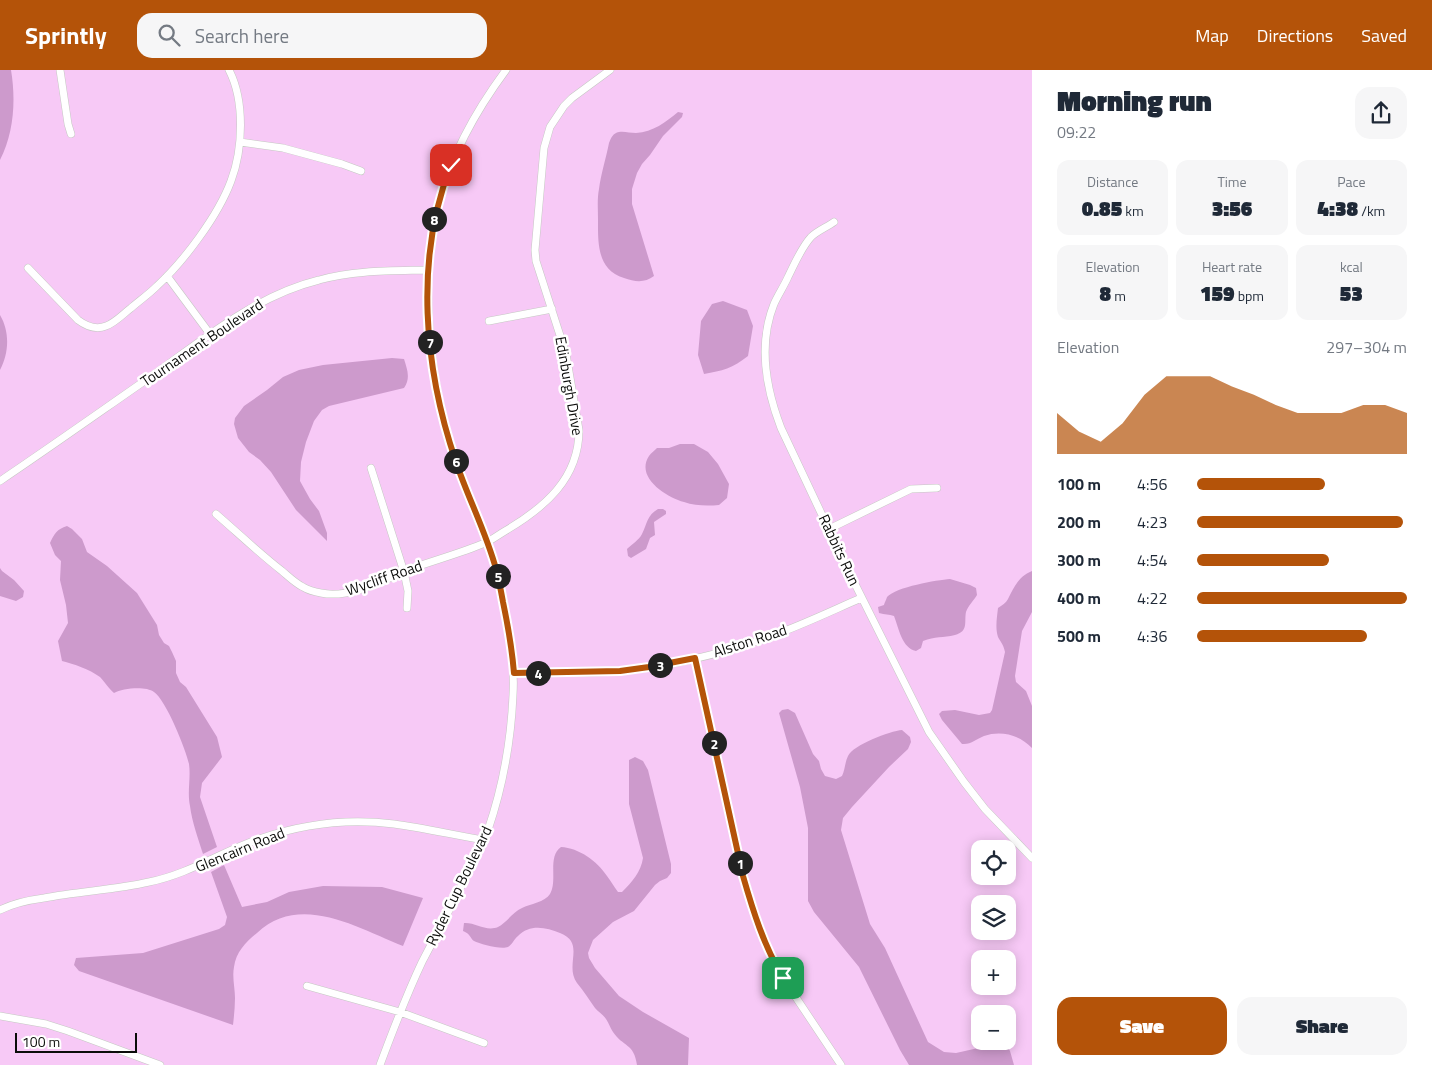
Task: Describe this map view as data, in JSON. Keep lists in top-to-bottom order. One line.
{"streets":{"street":["Tournament Boulevard","Edinburgh Drive","Rabbits Run","Wycliff Road","Alston Road","Glencairn Road","Ryder Cup Boulevard"]},"crossings":[["Tournament Boulevard","Ryder Cup Boulevard"],["Edinburgh Drive","Wycliff Road"],["Edinburgh Drive","Ryder Cup Boulevard"],["Rabbits Run","Alston Road"],["Wycliff Road","Ryder Cup Boulevard"],["Alston Road","Ryder Cup Boulevard"],["Glencairn Road","Ryder Cup Boulevard"]],"scale_bar":"100 m","page":{"header":"Sprintly","search":"Search here","nav":["Map","Directions","Saved"],"heading":["Morning run","09:22"],"stats":[["Distance","0.85 km"],["Time","3:56"],["Pace","4:38 /km"],["Elevation","8 m"],["Heart rate","159 bpm"],["kcal","53"]],"pins":["8","7","6","5","3","4","2","1"],"chart":["Elevation","297–304 m"],"list":[{"name":"100 m","note":"4:56"},{"name":"200 m","note":"4:23"},{"name":"300 m","note":"4:54"},{"name":"400 m","note":"4:22"},{"name":"500 m","note":"4:36"}],"map_buttons":["+","−"],"buttons":["Save","Share"],"scale":"100 m"}}
